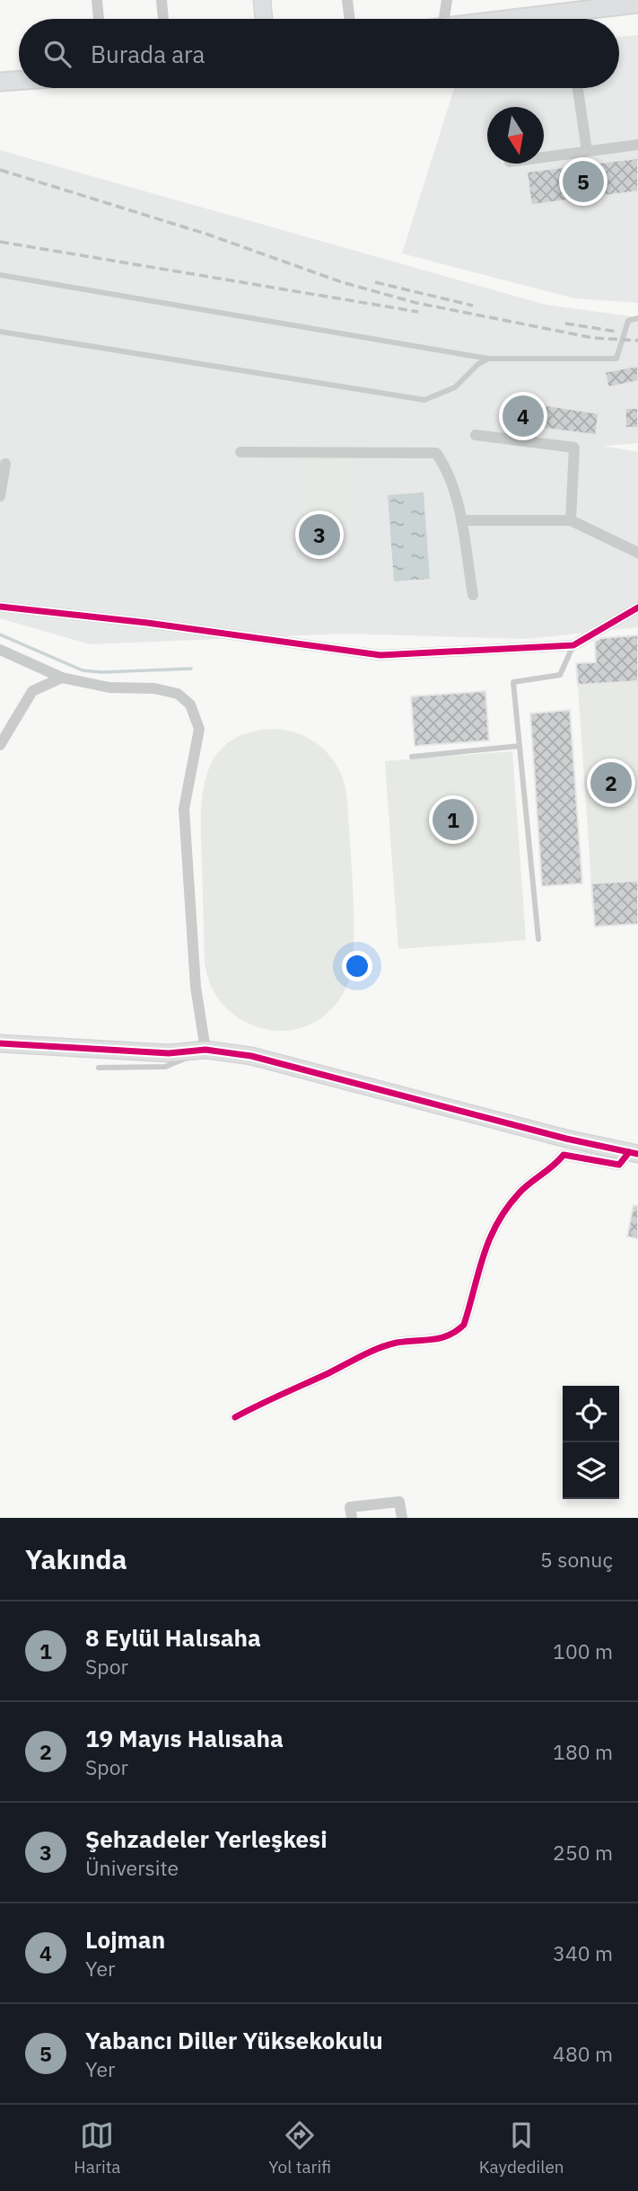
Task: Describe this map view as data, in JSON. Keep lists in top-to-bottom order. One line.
{"north":"bottom","page":{"search":"Burada ara","pins":["5","4","3","2","1"],"heading":["Yakında","5 sonuç"],"list":[{"mark":"1","name":"8 Eylül Halısaha","note":"Spor","value":"100 m"},{"mark":"2","name":"19 Mayıs Halısaha","note":"Spor","value":"180 m"},{"mark":"3","name":"Şehzadeler Yerleşkesi","note":"Üniversite","value":"250 m"},{"mark":"4","name":"Lojman","note":"Yer","value":"340 m"},{"mark":"5","name":"Yabancı Diller Yüksekokulu","note":"Yer","value":"480 m"}],"nav":["Harita","Yol tarifi","Kaydedilen"]}}
